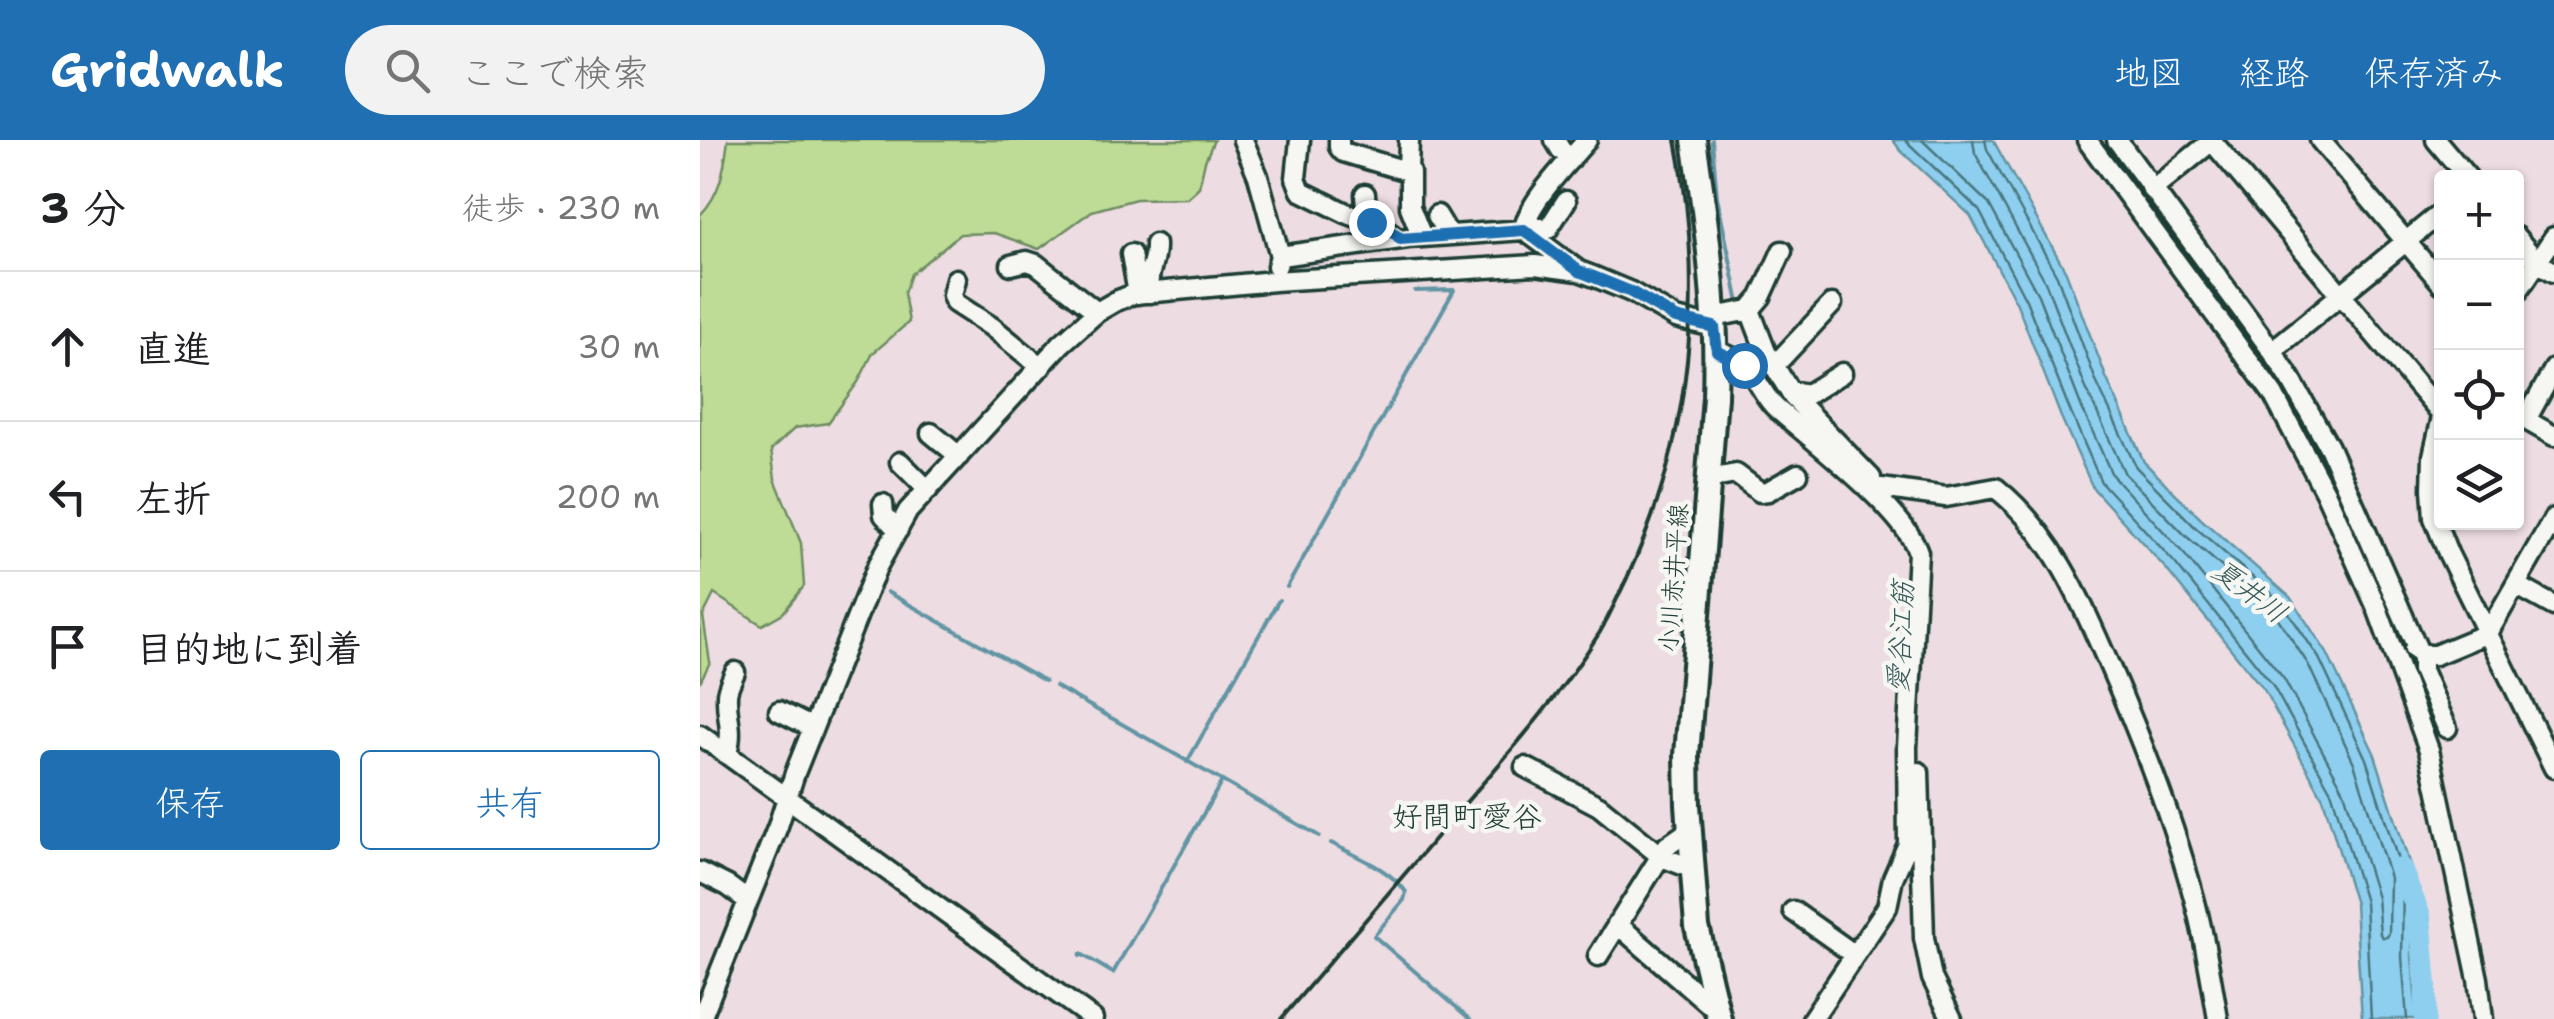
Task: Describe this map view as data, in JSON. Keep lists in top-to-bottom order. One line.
{"streets":{"main road":["小川赤井平線"]},"districts":["好間町愛谷"],"water":["夏井川","愛谷江筋"],"page":{"header":"Gridwalk","search":"ここで検索","nav":["地図","経路","保存済み"],"heading":["3 分","徒歩 · 230 m"],"map_buttons":["+","−"],"list":[["直進","30 m"],["左折","200 m"],"目的地に到着"],"buttons":["保存","共有"]}}
